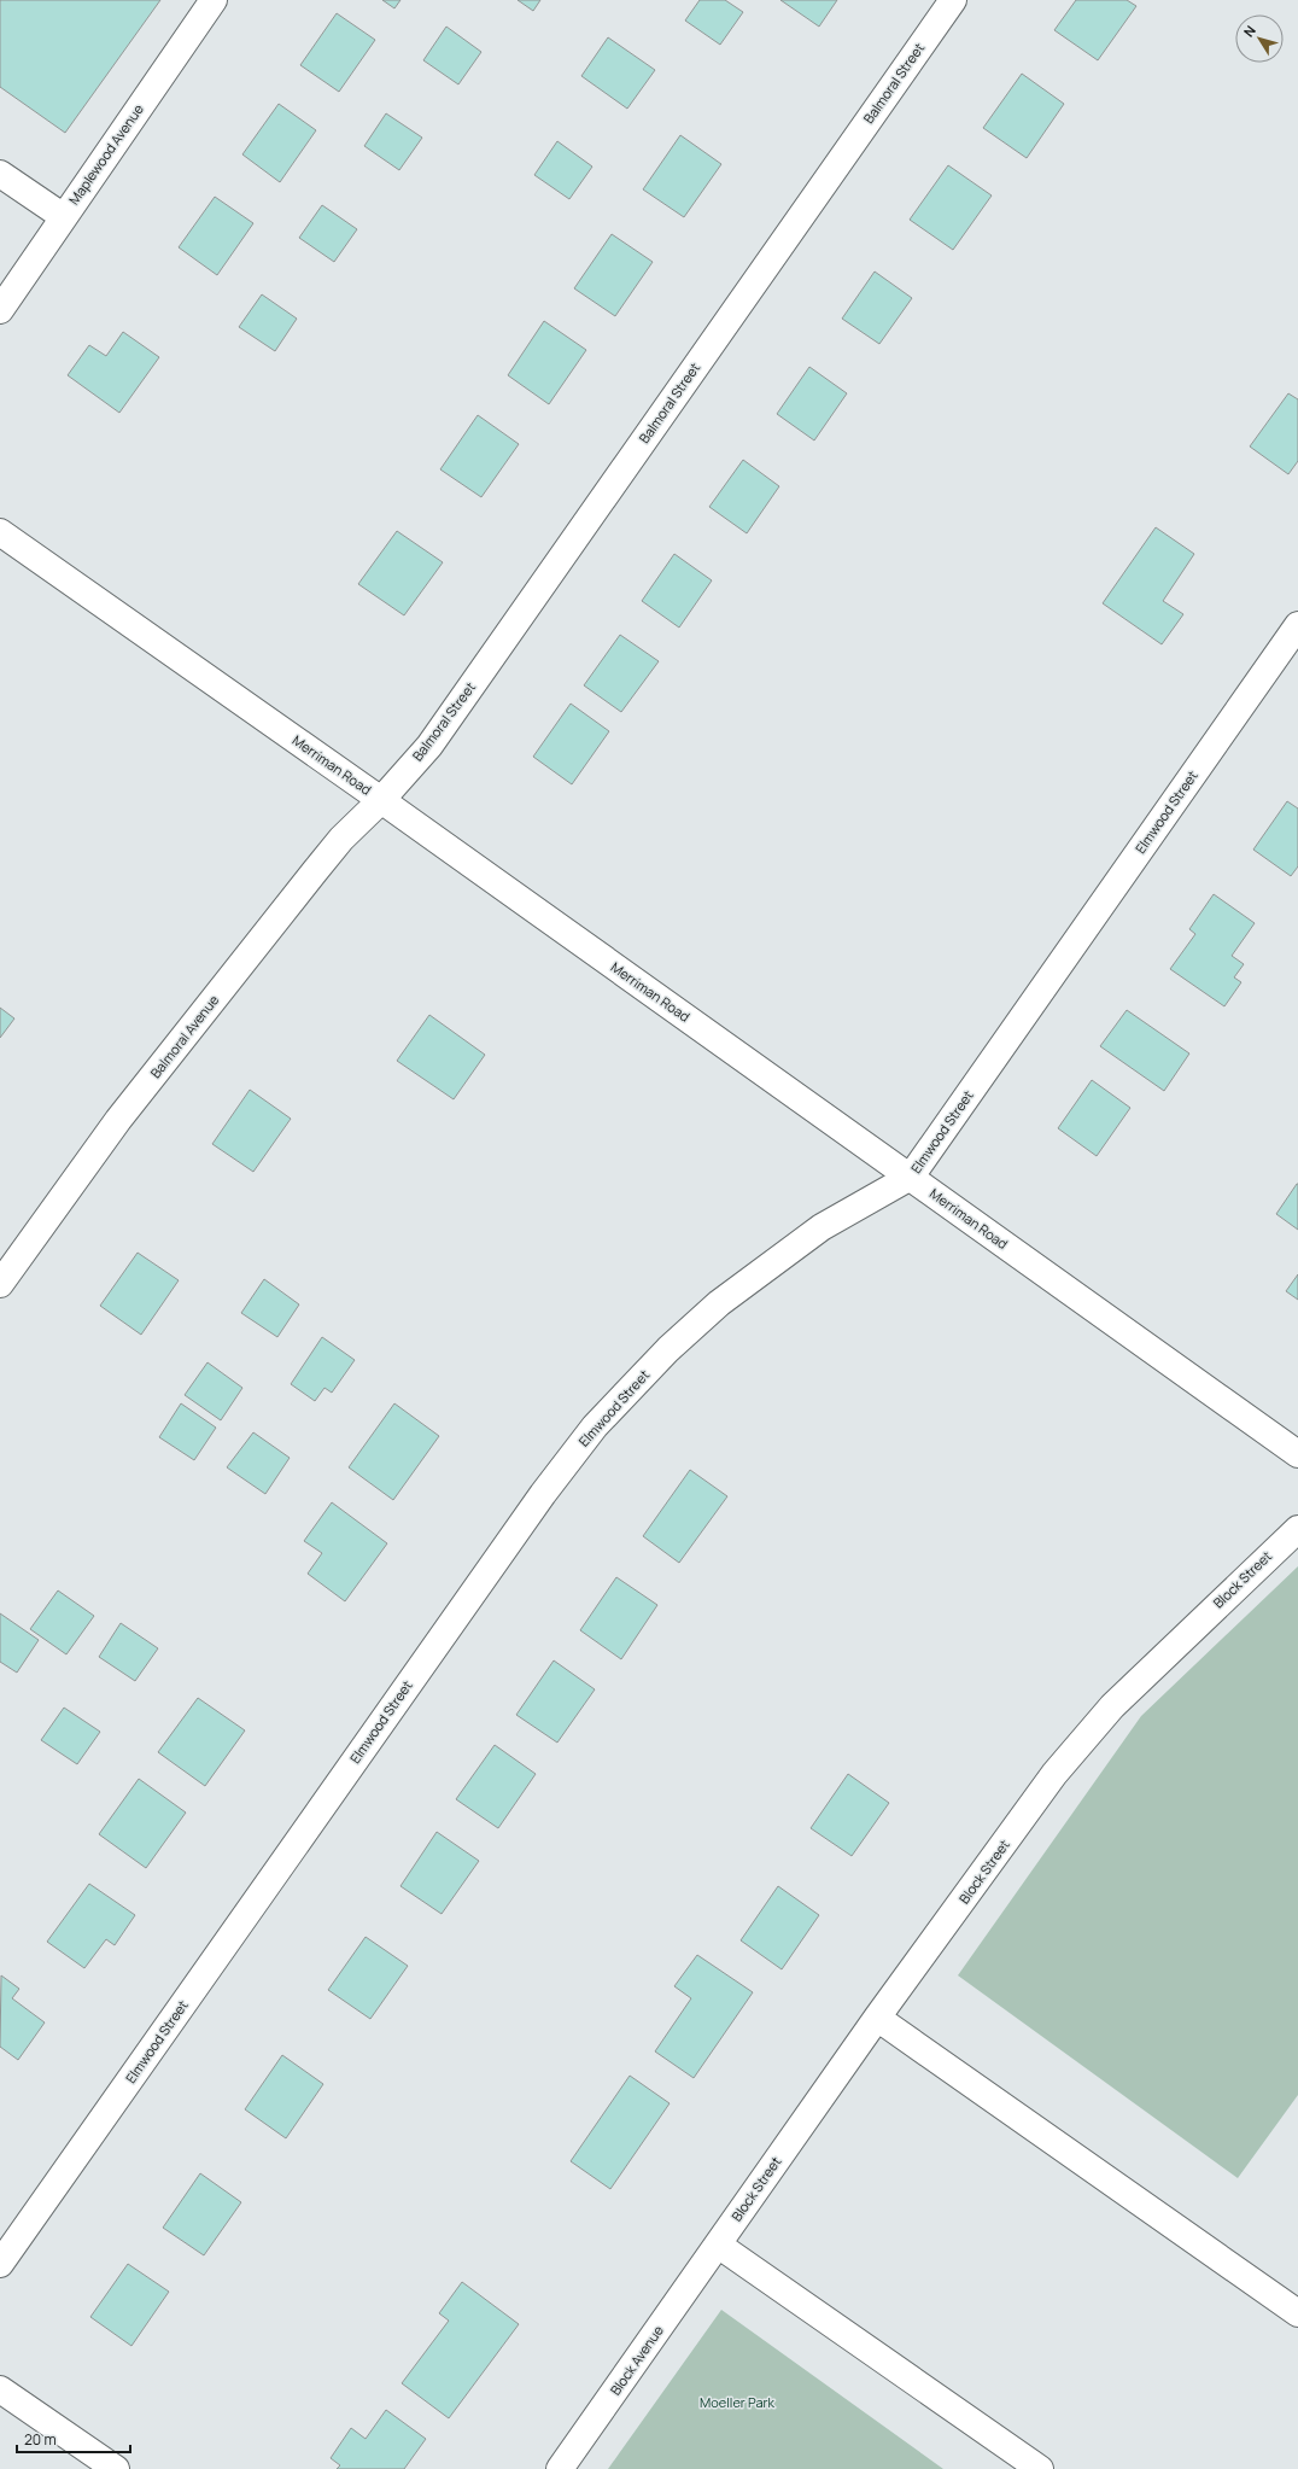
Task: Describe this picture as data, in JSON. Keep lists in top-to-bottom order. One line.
{"streets":{"street":["Balmoral Street","Maplewood Avenue","Merriman Road","Elmwood Street","Balmoral Avenue","Block Street","Block Avenue"]},"crossings":[["Balmoral Street","Merriman Road"],["Balmoral Street","Balmoral Avenue"],["Merriman Road","Elmwood Street"],["Merriman Road","Balmoral Avenue"],["Block Street","Block Avenue"]],"parks":["Moeller Park"],"scale_bar":"20 m","north":"top left"}
